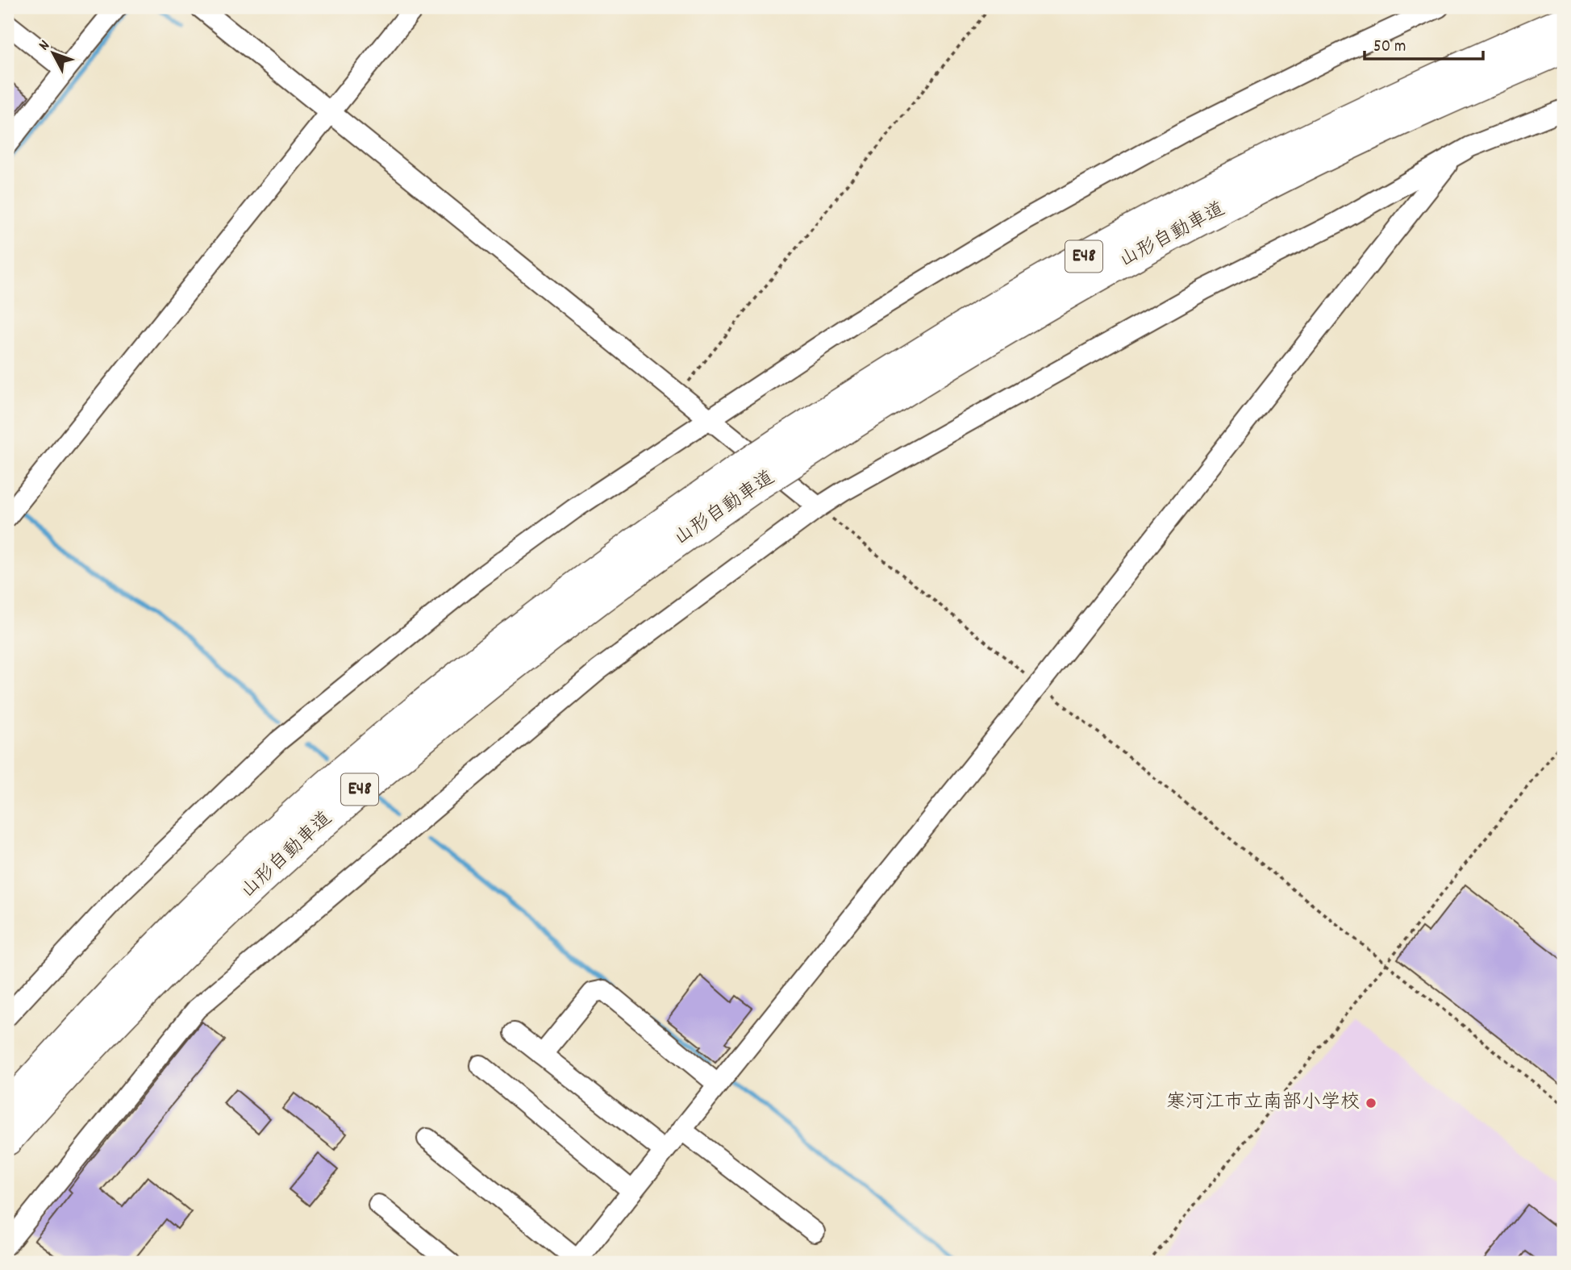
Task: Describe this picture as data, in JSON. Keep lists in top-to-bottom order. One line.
{"streets":{"highway":["山形自動車道","E48"]},"places":["寒河江市立南部小学校"],"scale_bar":"50 m","north":"top left"}
